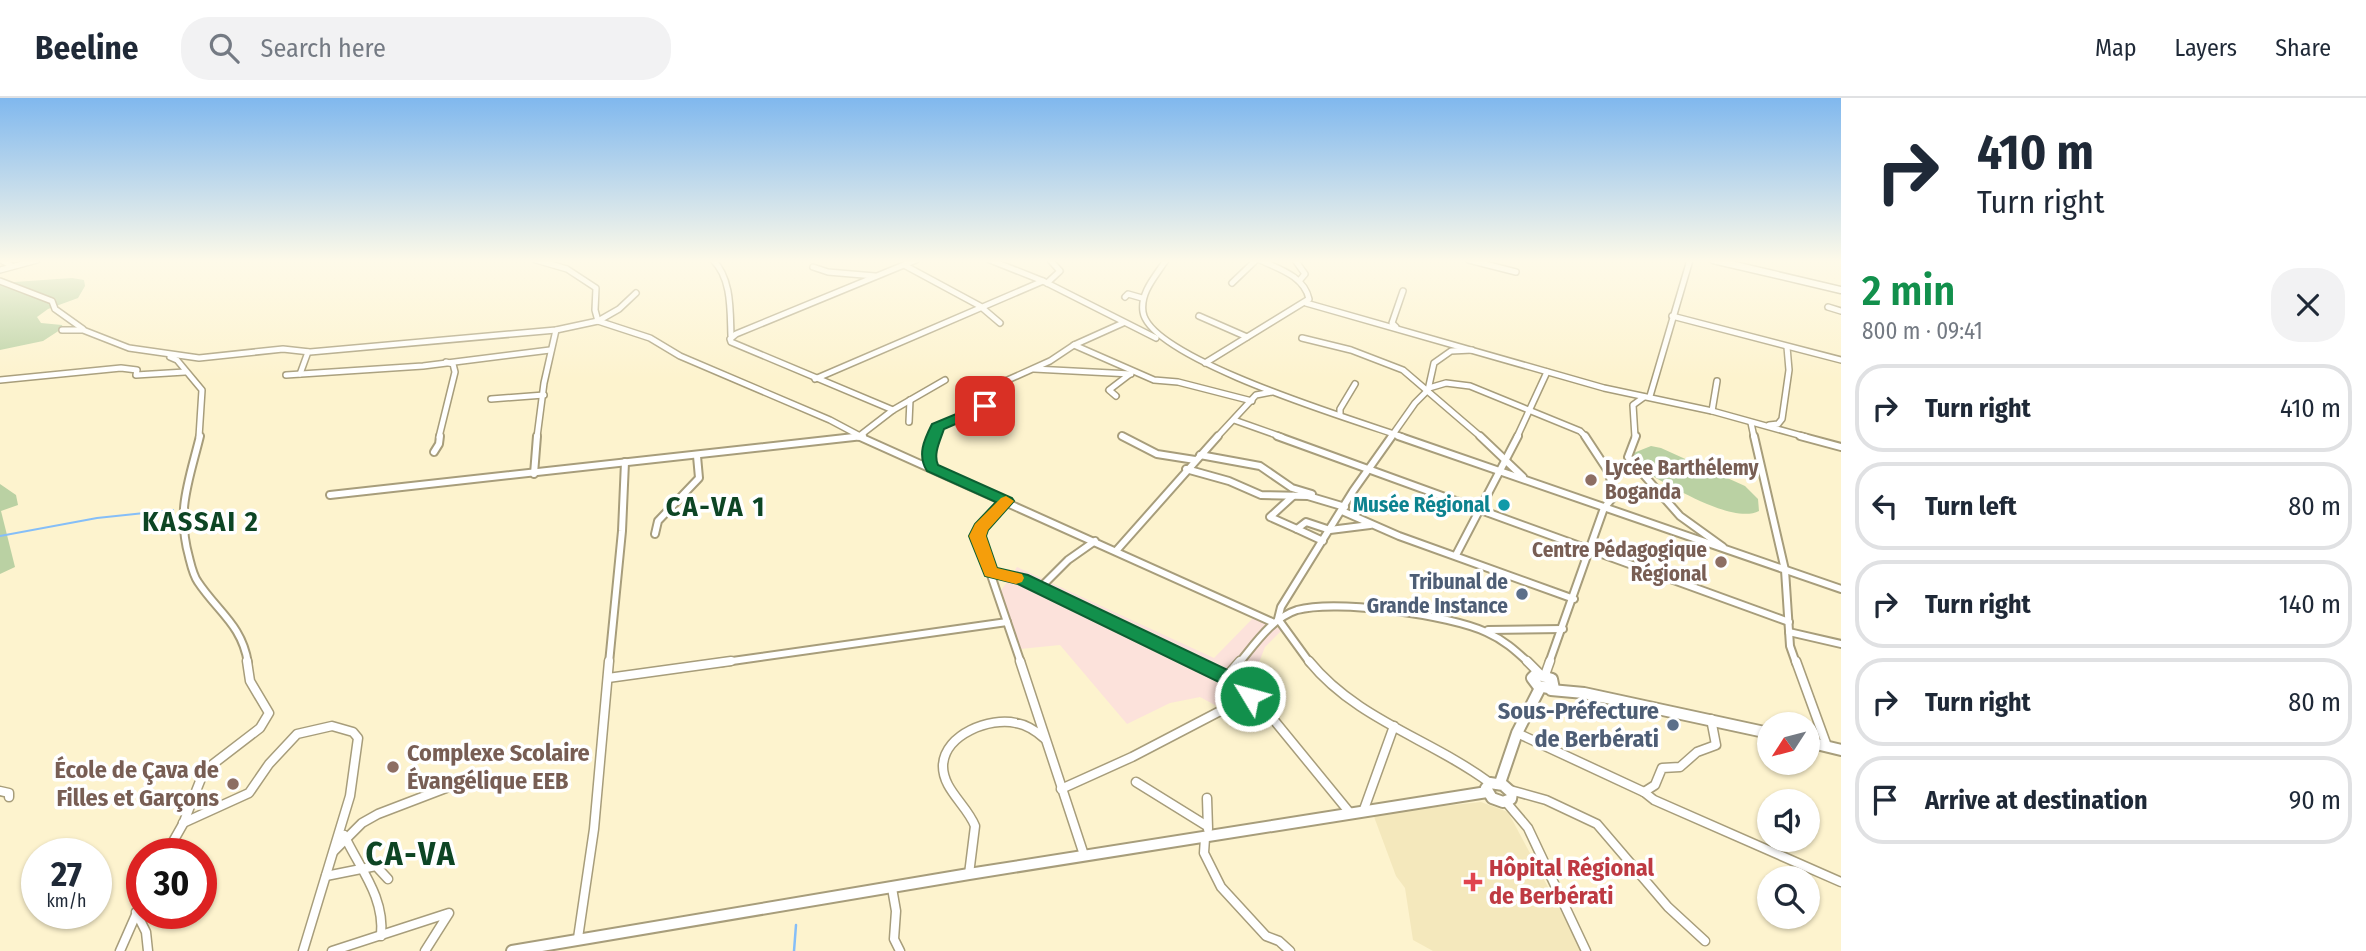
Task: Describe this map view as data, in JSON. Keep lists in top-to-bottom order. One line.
{"districts":["CA-VA 1","KASSAI 2","CA-VA"],"places":{"other":["Lycée Barthélemy Boganda","Musée Régional","Centre Pédagogique Régional","Tribunal de Grande Instance","Sous-Préfecture de Berbérati","Complexe Scolaire Évangélique EEB","École de Çava de Filles et Garçons"],"health":["Hôpital Régional de Berbérati"]},"north":"bottom left","page":{"header":"Beeline","search":"Search here","nav":["Map","Layers","Share"],"turn":["410 m","Turn right"],"heading":["2 min","800 m · 09:41"],"list":[{"name":"Turn right","value":"410 m"},{"name":"Turn left","value":"80 m"},{"name":"Turn right","value":"140 m"},{"name":"Turn right","value":"80 m"},{"name":"Arrive at destination","value":"90 m"}],"speed":"27 km/h","limit":"30"}}
